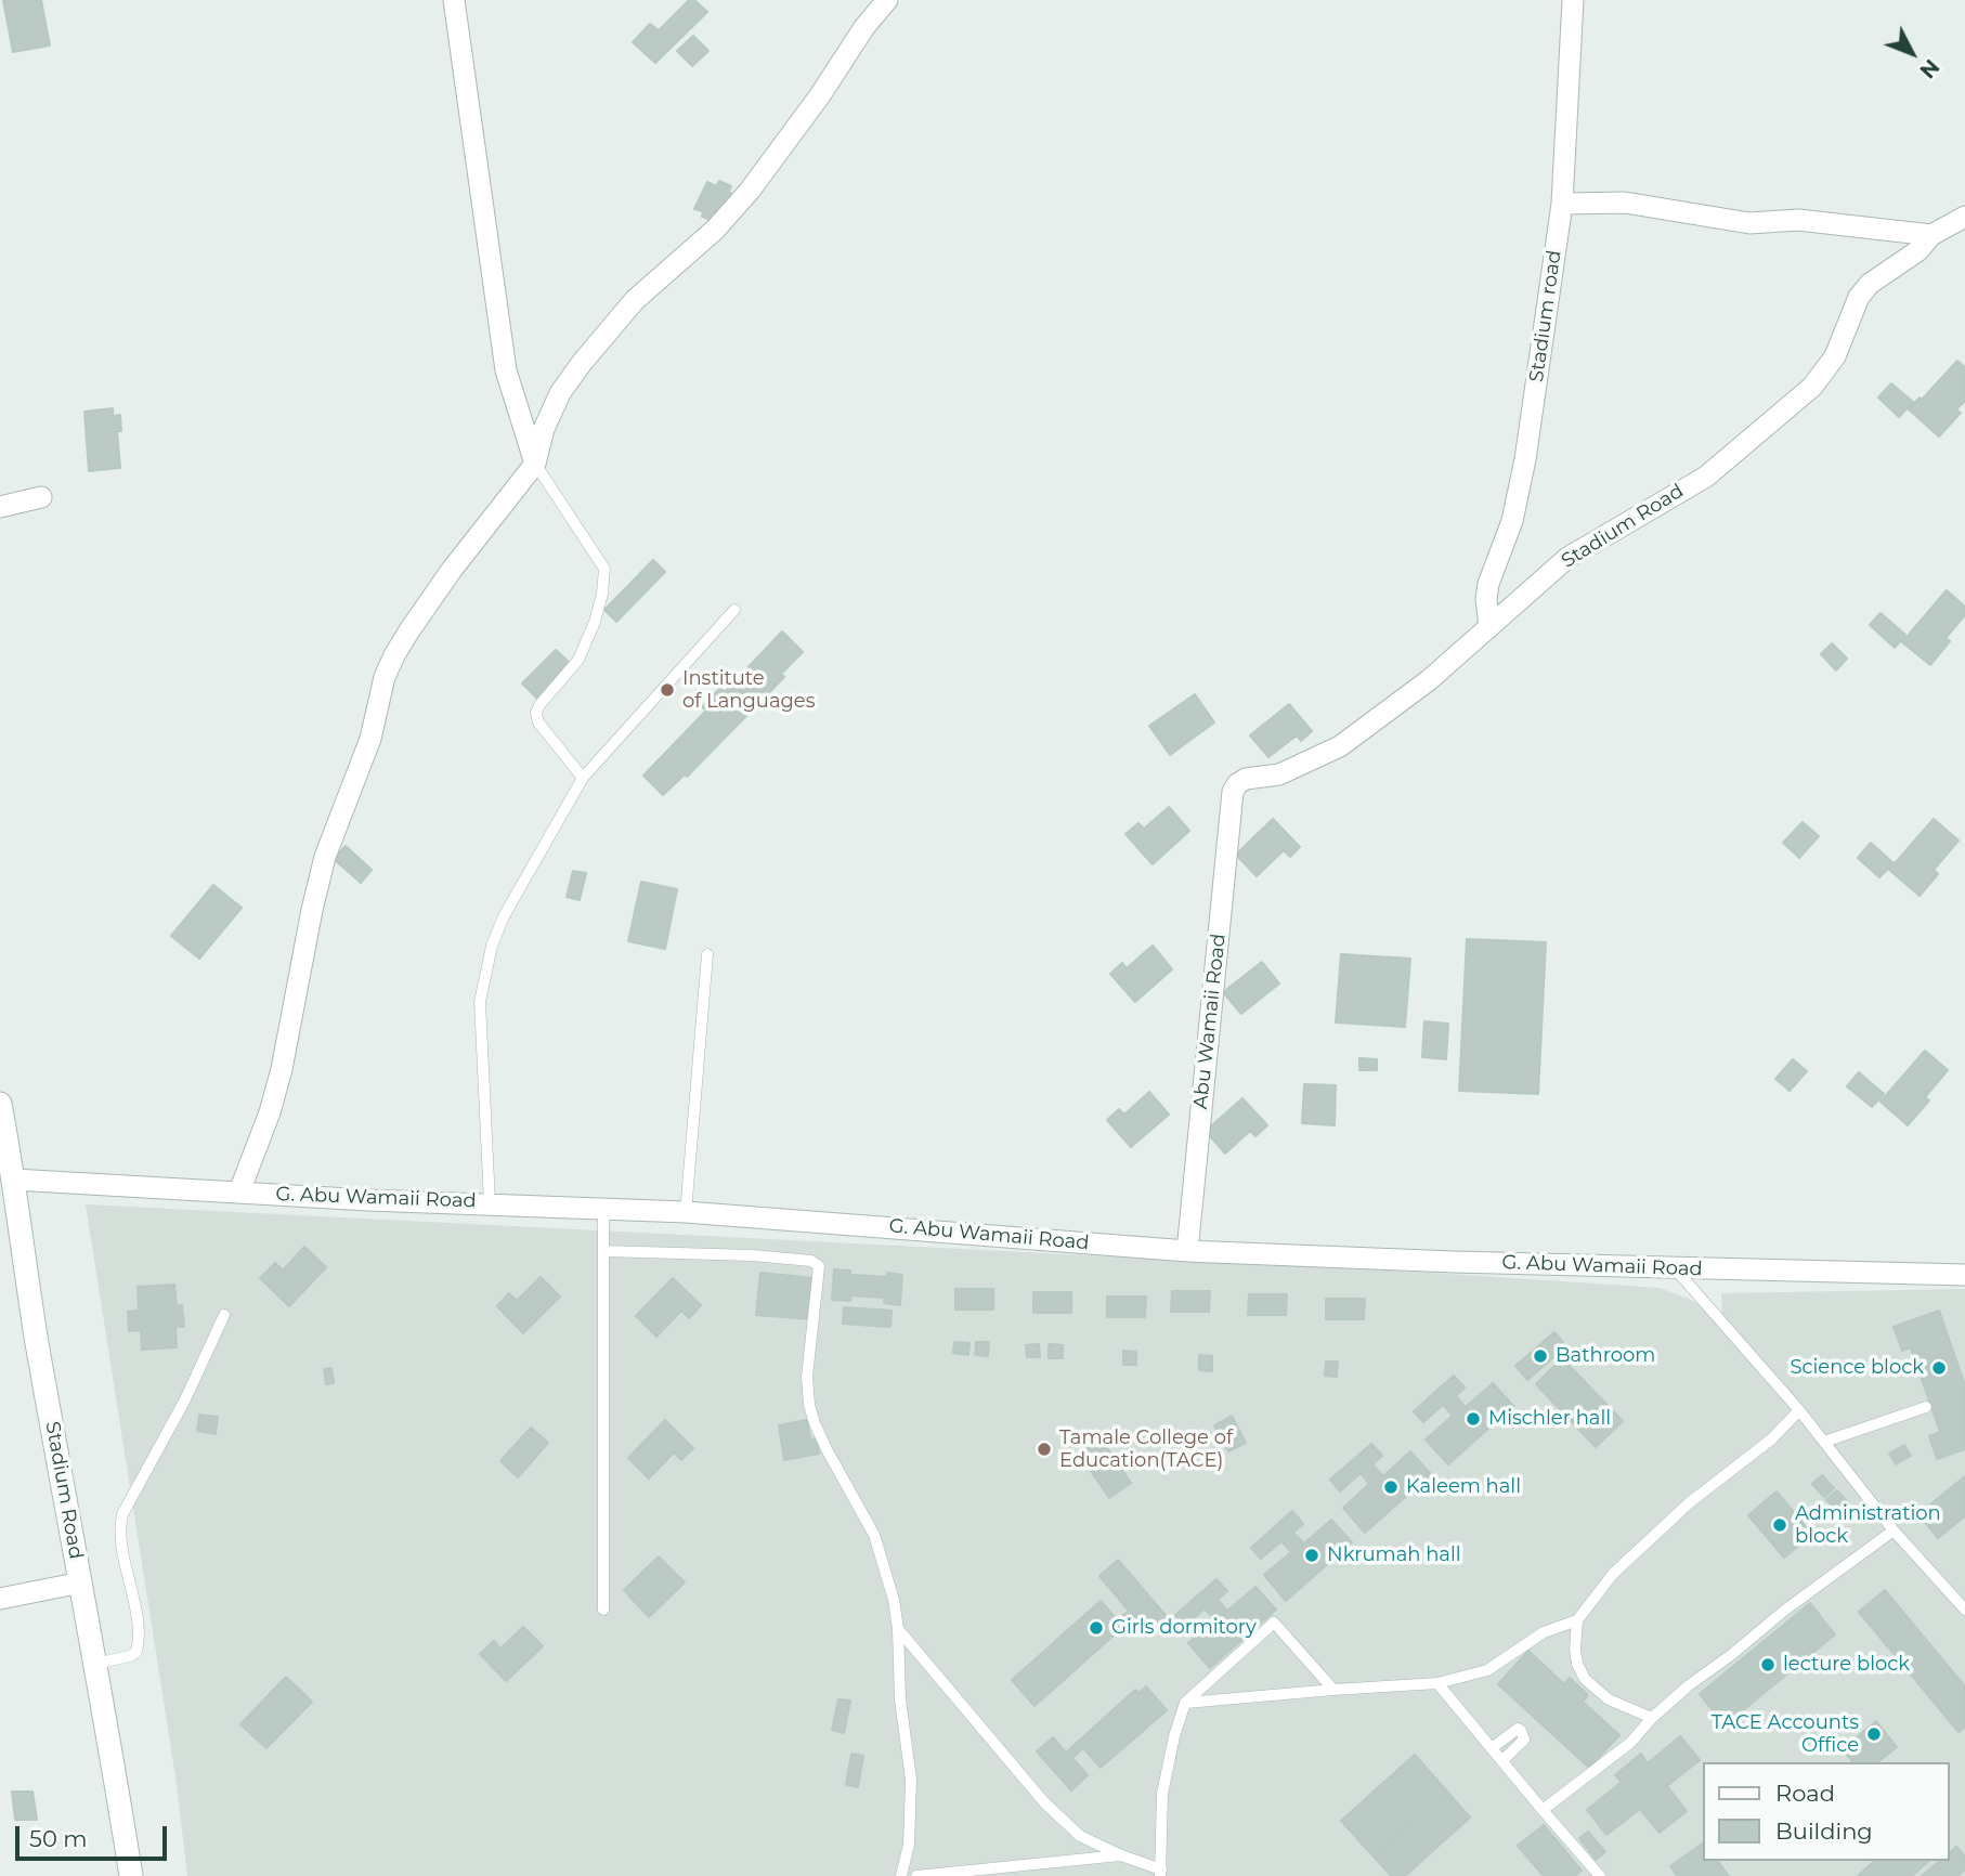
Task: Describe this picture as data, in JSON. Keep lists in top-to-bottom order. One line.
{"streets":{"main road":["Stadium Road"],"street":["Stadium road","Abu Wamaii Road","G. Abu Wamaii Road"]},"crossings":[["Stadium road","Stadium Road"],["Stadium Road","Abu Wamaii Road"],["Stadium Road","G. Abu Wamaii Road"],["Abu Wamaii Road","G. Abu Wamaii Road"]],"places":["Institute of Languages","Bathroom","Science block","Mischler hall","Tamale College of Education(TACE)","Kaleem hall","Administration block","Nkrumah hall","Girls dormitory","lecture block","TACE Accounts Office"],"legend":["Road","Building"],"scale_bar":"50 m","north":"bottom right"}
